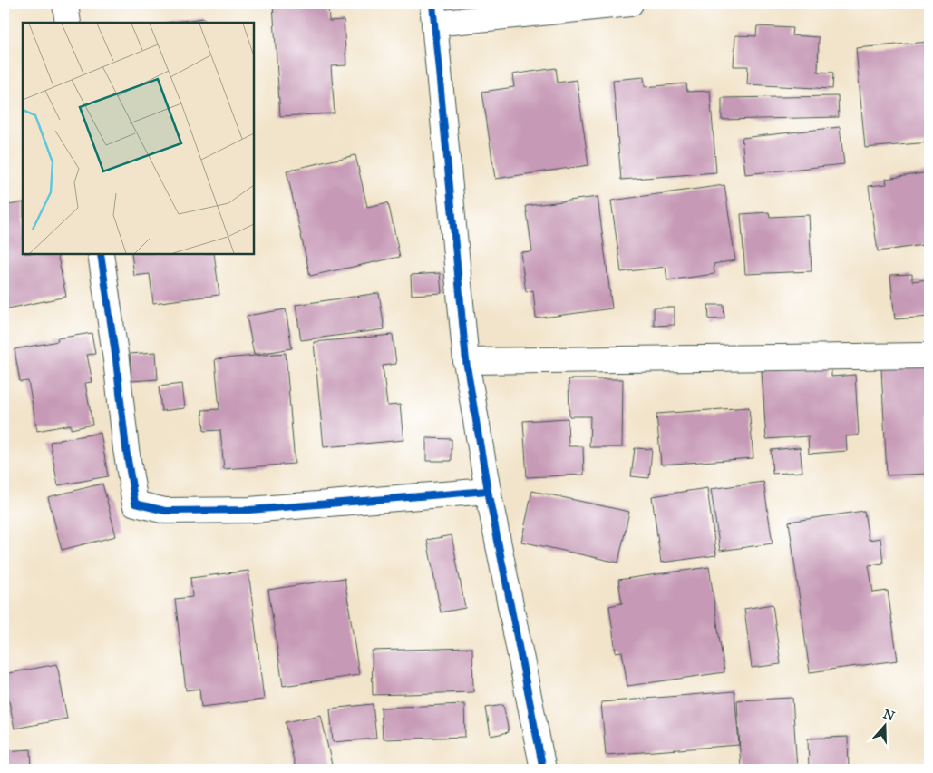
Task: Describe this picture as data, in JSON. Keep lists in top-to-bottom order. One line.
{"north":"top"}
